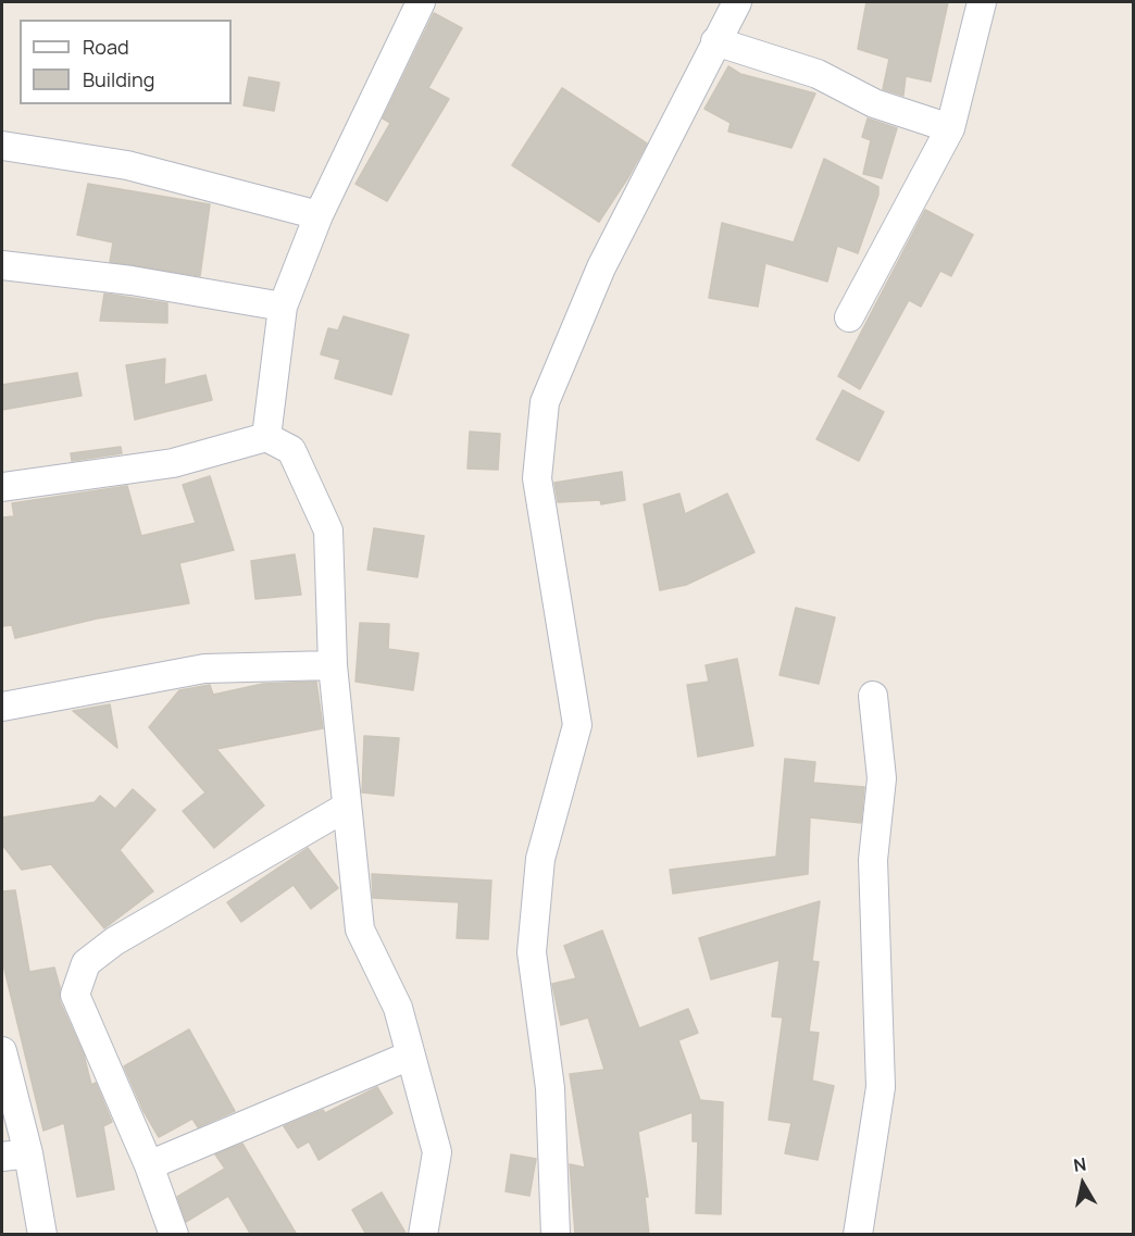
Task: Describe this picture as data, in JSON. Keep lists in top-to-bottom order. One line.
{"legend":["Road","Building"],"north":"top"}
